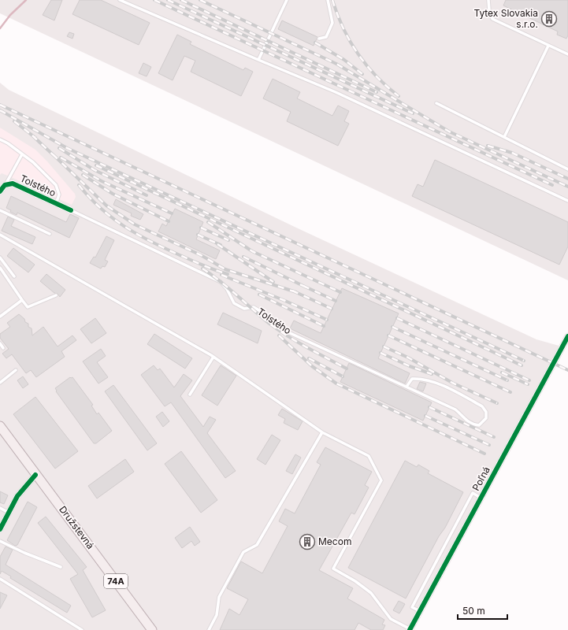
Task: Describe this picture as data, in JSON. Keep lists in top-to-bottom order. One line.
{"streets":{"main road":["Družstevná","74A"],"street":["Tolstého","Poľná"]},"places":{"building":["Tytex Slovakia s.r.o.","Mecom"]},"scale_bar":"50 m"}
